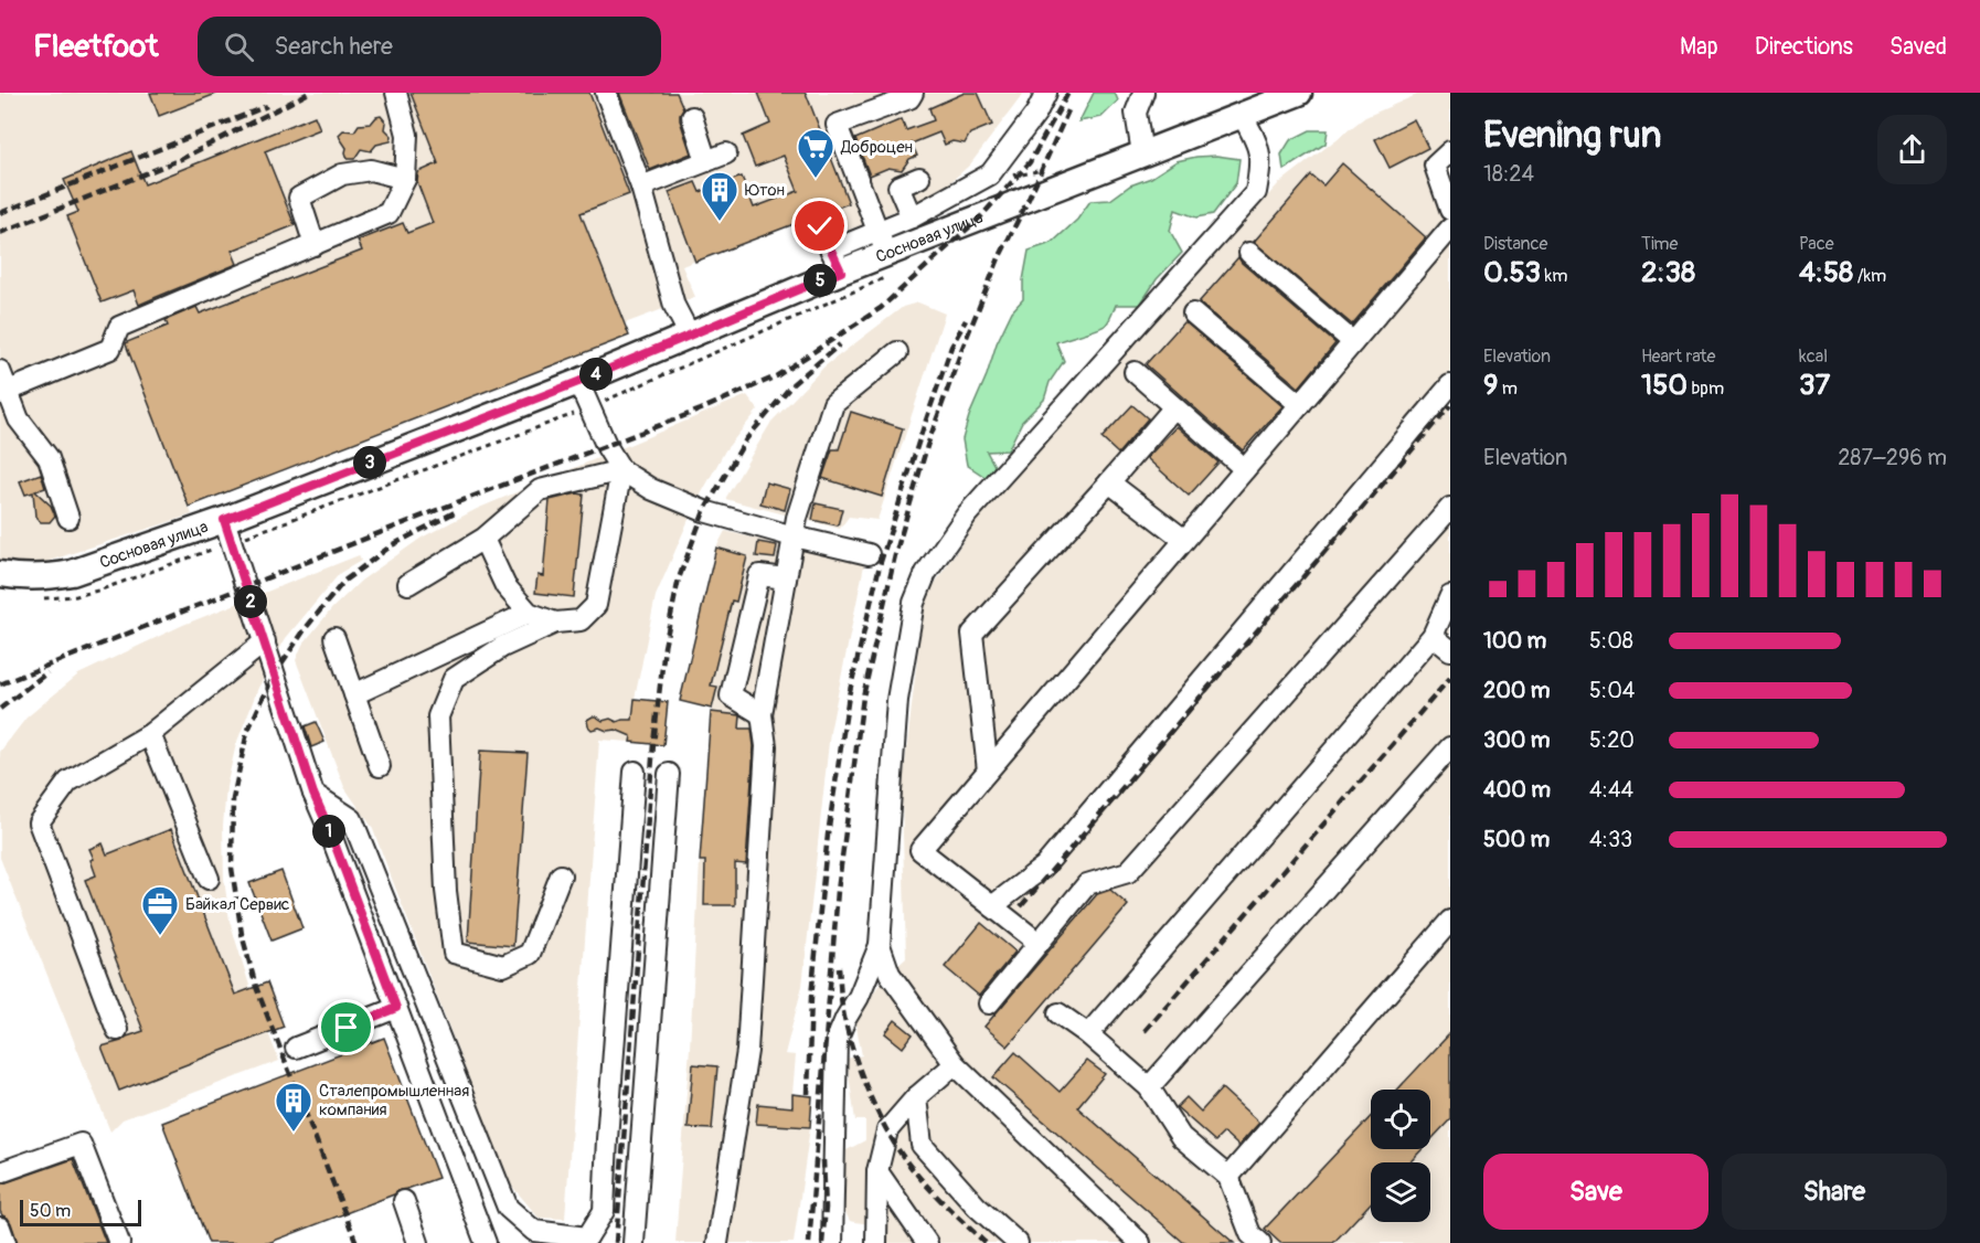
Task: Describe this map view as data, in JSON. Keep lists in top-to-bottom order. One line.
{"streets":{"main road":["Сосновая улица"]},"places":{"supermarket":["Доброцен"],"building":["Ютон","Сталепромышленная компания"],"office":["Байкал Сервис"]},"scale_bar":"50 m","page":{"header":"Fleetfoot","search":"Search here","nav":["Map","Directions","Saved"],"heading":["Evening run","18:24"],"stats":[["Distance","0.53 km"],["Time","2:38"],["Pace","4:58 /km"],["Elevation","9 m"],["Heart rate","150 bpm"],["kcal","37"]],"pins":["5","4","3","2","1"],"chart":["Elevation","287–296 m"],"list":[{"name":"100 m","note":"5:08"},{"name":"200 m","note":"5:04"},{"name":"300 m","note":"5:20"},{"name":"400 m","note":"4:44"},{"name":"500 m","note":"4:33"}],"buttons":["Save","Share"],"scale":"50 m"}}
